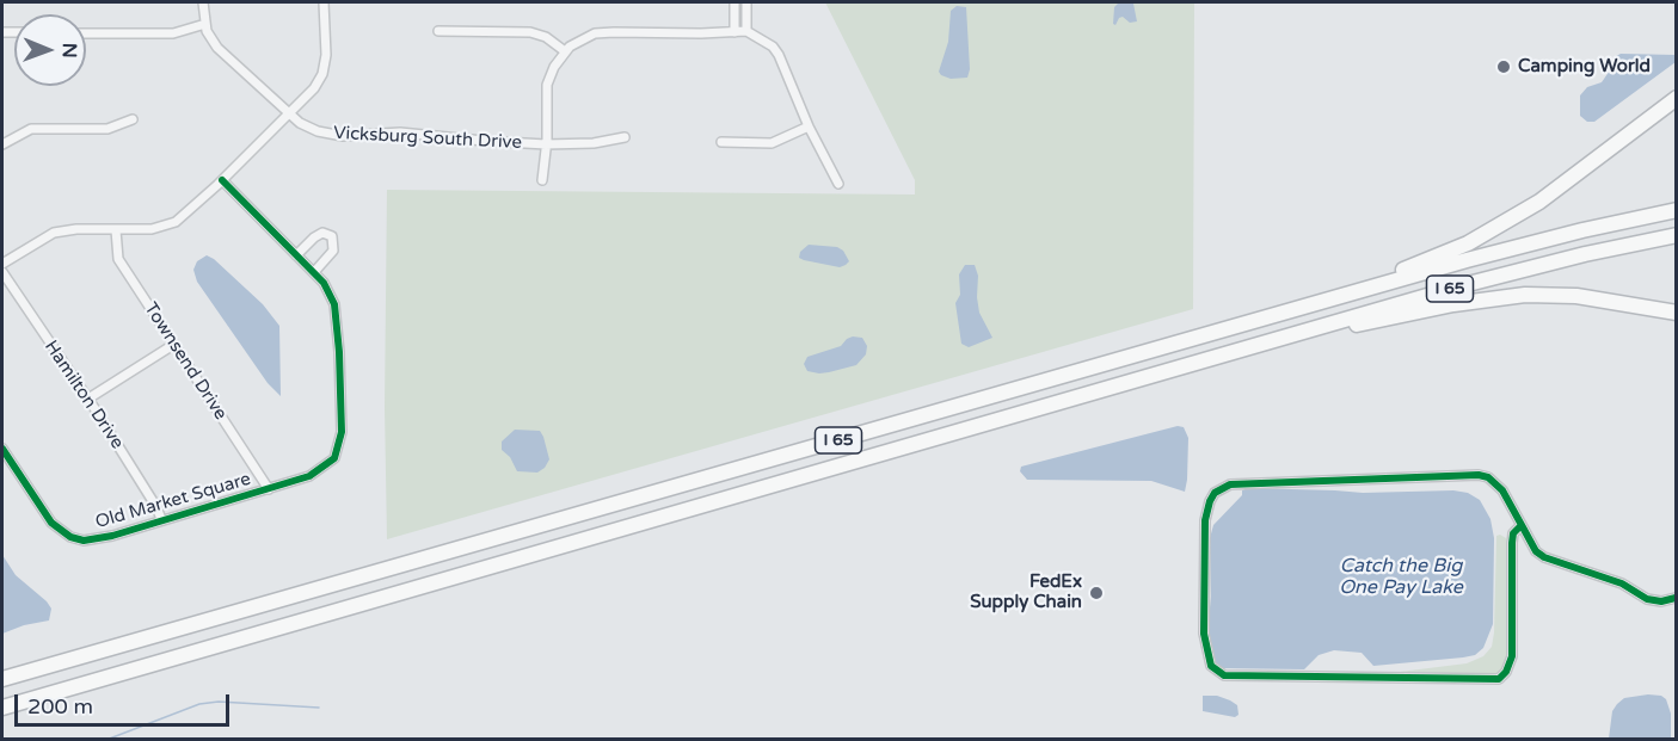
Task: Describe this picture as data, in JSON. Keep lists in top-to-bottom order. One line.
{"streets":{"highway":["I 65"],"street":["Vicksburg South Drive","Townsend Drive","Hamilton Drive","Old Market Square"]},"crossings":[["Townsend Drive","Old Market Square"],["Hamilton Drive","Old Market Square"]],"water":["Catch the Big One Pay Lake"],"places":["Camping World","FedEx Supply Chain"],"scale_bar":"200 m","north":"right"}
